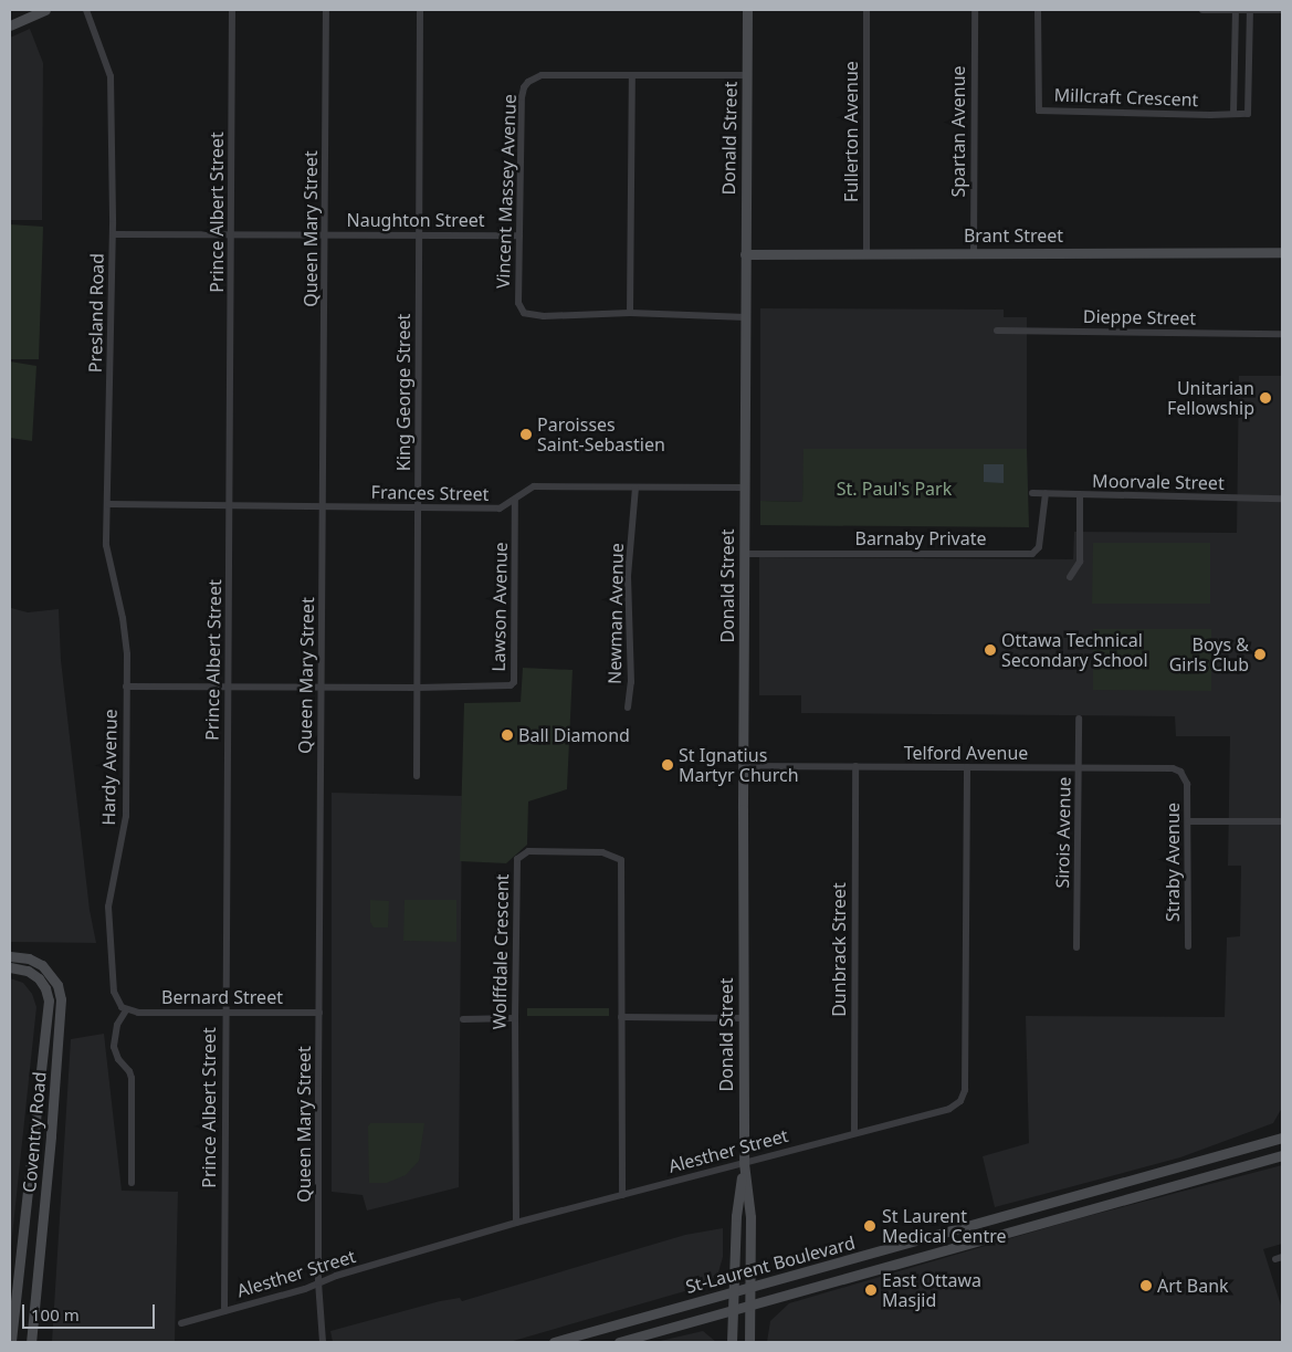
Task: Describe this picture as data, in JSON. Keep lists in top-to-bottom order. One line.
{"streets":{"main road":["Donald Street","Brant Street","Coventry Road","St-Laurent Boulevard"],"street":["Millcraft Crescent","Fullerton Avenue","Spartan Avenue","Vincent Massey Avenue","Prince Albert Street","Naughton Street","Queen Mary Street","Presland Road","Dieppe Street","King George Street","Moorvale Street","Frances Street","Barnaby Private","Lawson Avenue","Newman Avenue","Telford Avenue","Hardy Avenue","Sirois Avenue","Straby Avenue","Dunbrack Street","Wolffdale Crescent","Bernard Street","Alesther Street"]},"crossings":[["Fullerton Avenue","Brant Street"],["Spartan Avenue","Brant Street"],["Donald Street","Brant Street"],["Donald Street","Frances Street"],["Donald Street","Barnaby Private"],["Donald Street","Telford Avenue"],["Donald Street","Alesther Street"],["Donald Street","St-Laurent Boulevard"],["Vincent Massey Avenue","Naughton Street"],["Prince Albert Street","Naughton Street"],["Prince Albert Street","Frances Street"],["Prince Albert Street","Bernard Street"],["Prince Albert Street","Alesther Street"],["Naughton Street","Queen Mary Street"],["Naughton Street","Presland Road"],["Naughton Street","King George Street"],["Queen Mary Street","Frances Street"],["Queen Mary Street","Bernard Street"],["Queen Mary Street","Alesther Street"],["Presland Road","Frances Street"],["Presland Road","Hardy Avenue"],["King George Street","Frances Street"],["King George Street","Lawson Avenue"],["Moorvale Street","Barnaby Private"],["Frances Street","Lawson Avenue"],["Frances Street","Newman Avenue"],["Telford Avenue","Sirois Avenue"],["Telford Avenue","Straby Avenue"],["Telford Avenue","Dunbrack Street"],["Telford Avenue","Alesther Street"],["Hardy Avenue","Bernard Street"],["Dunbrack Street","Alesther Street"],["Wolffdale Crescent","Alesther Street"]],"parks":["St. Paul's Park"],"places":["Unitarian Fellowship","Paroisses Saint-Sebastien","Ottawa Technical Secondary School","Boys & Girls Club","Ball Diamond","St Ignatius Martyr Church","St Laurent Medical Centre","Art Bank","East Ottawa Masjid"],"scale_bar":"100 m"}
